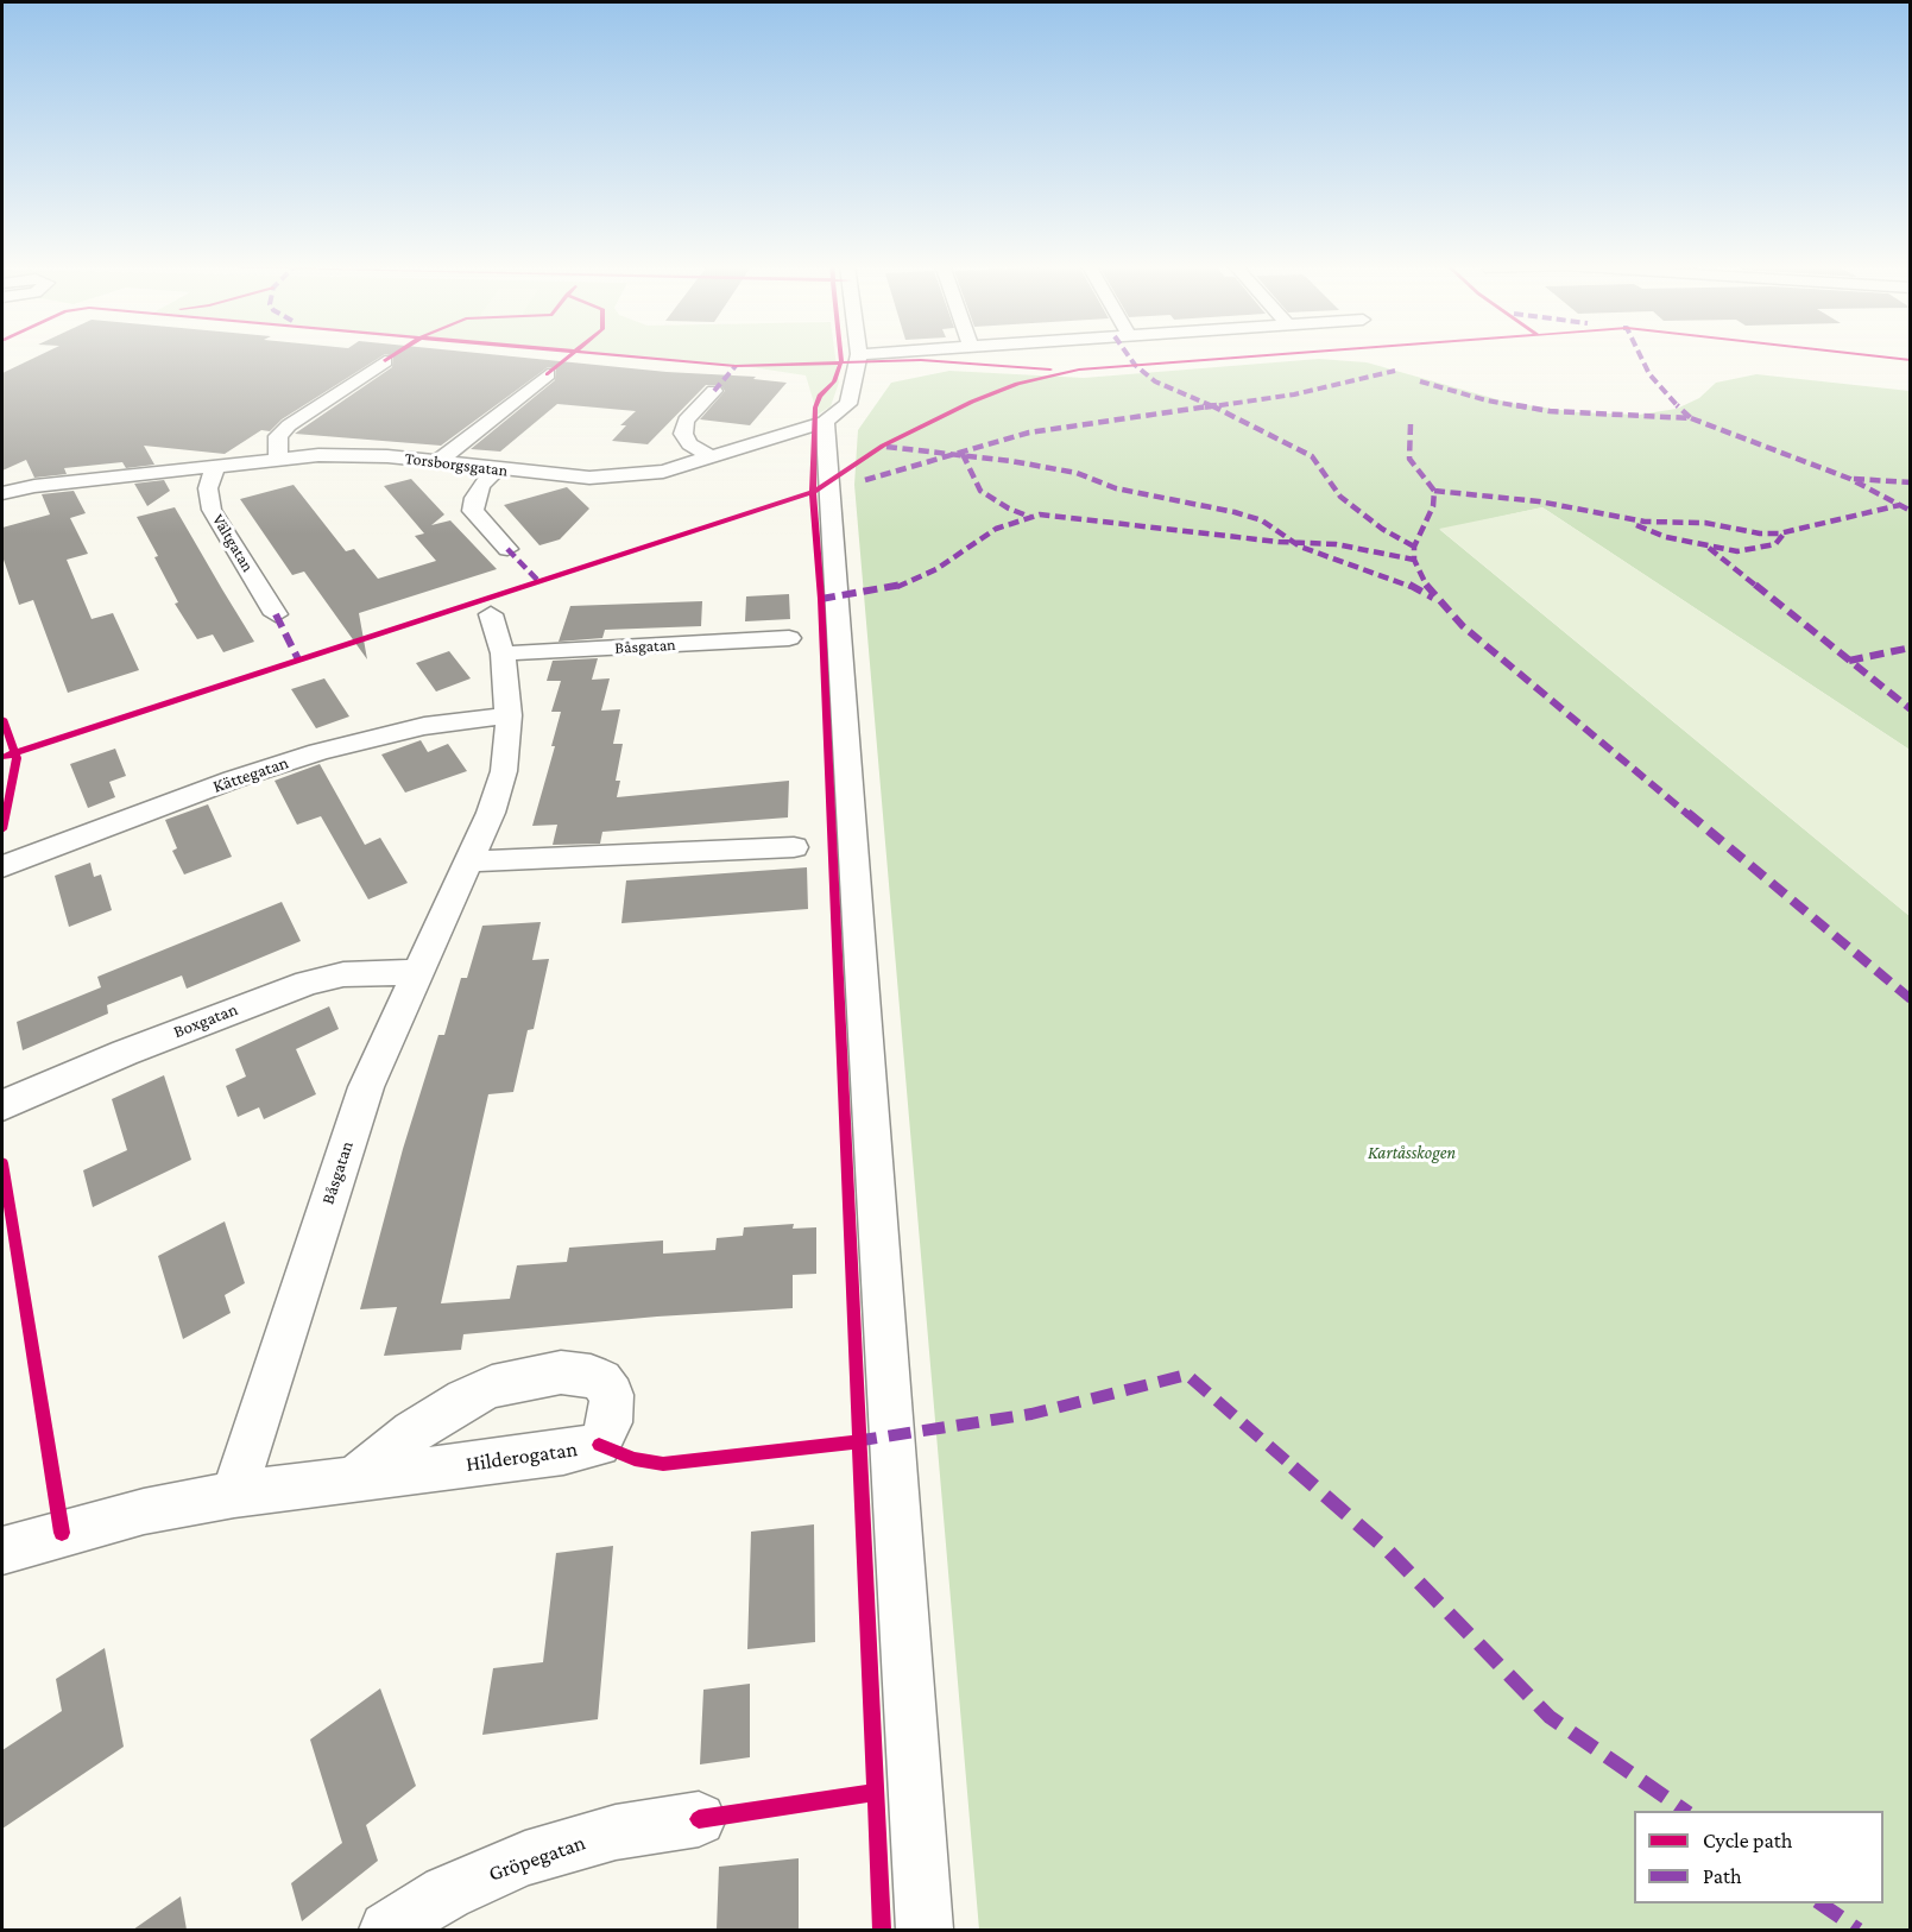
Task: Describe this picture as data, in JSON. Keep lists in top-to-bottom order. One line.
{"streets":{"street":["Torsborgsgatan","Vältgatan","Båsgatan","Kättegatan","Boxgatan","Hilderogatan","Gröpegatan"]},"crossings":[["Torsborgsgatan","Vältgatan"],["Båsgatan","Kättegatan"],["Båsgatan","Boxgatan"],["Båsgatan","Hilderogatan"]],"parks":["Kartåsskogen"],"legend":["Cycle path","Path"]}
